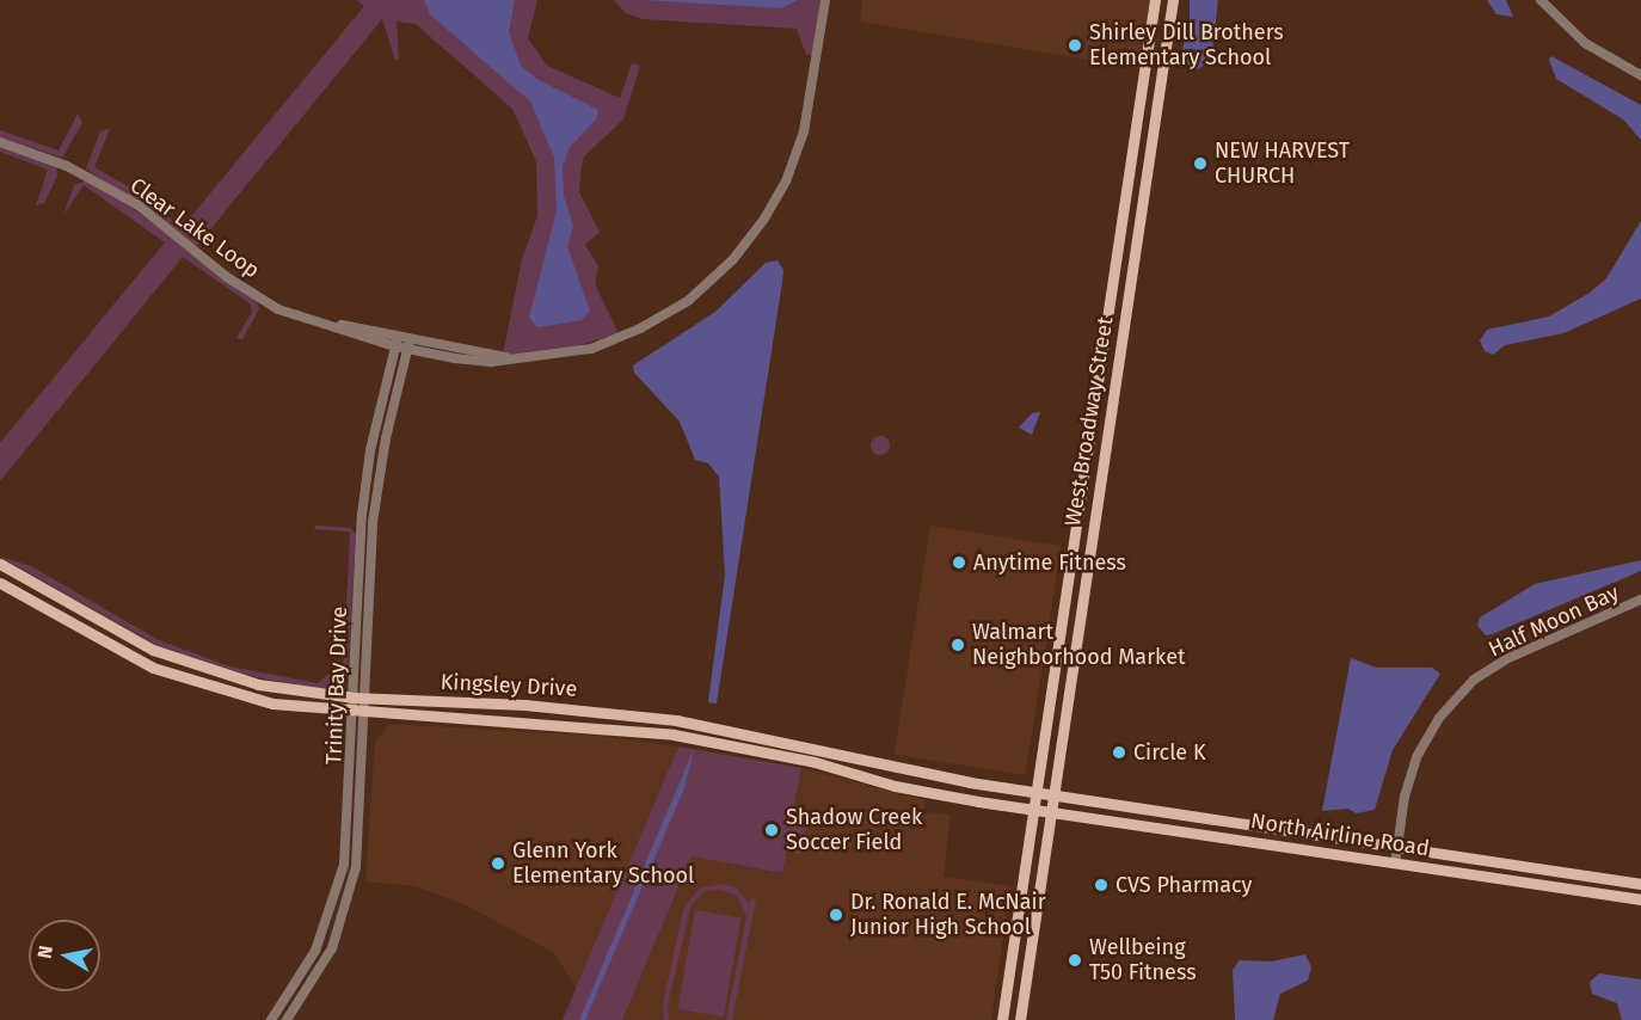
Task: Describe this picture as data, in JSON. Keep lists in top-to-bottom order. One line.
{"streets":{"main road":["West Broadway Street","Kingsley Drive","North Airline Road"],"street":["Clear Lake Loop","Half Moon Bay","Trinity Bay Drive"]},"crossings":[["Clear Lake Loop","Trinity Bay Drive"],["West Broadway Street","Kingsley Drive"],["West Broadway Street","North Airline Road"],["Half Moon Bay","North Airline Road"],["Trinity Bay Drive","Kingsley Drive"],["Kingsley Drive","North Airline Road"]],"places":["Shirley Dill Brothers Elementary School","NEW HARVEST CHURCH","Anytime Fitness","Walmart Neighborhood Market","Circle K","Shadow Creek Soccer Field","Glenn York Elementary School","CVS Pharmacy","Dr. Ronald E. McNair Junior High School","Wellbeing T50 Fitness"],"north":"left"}
